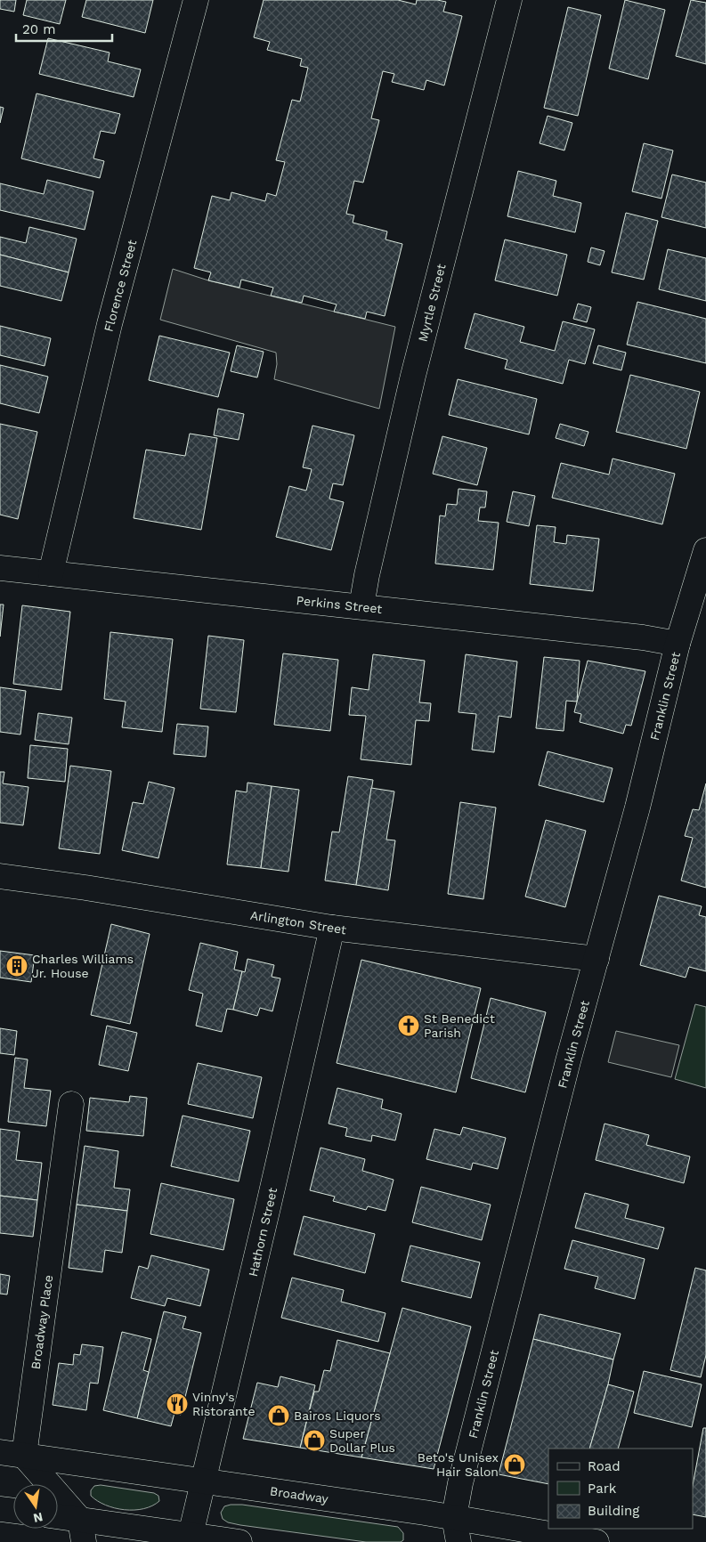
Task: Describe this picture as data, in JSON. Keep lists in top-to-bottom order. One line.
{"streets":{"street":["Florence Street","Myrtle Street","Perkins Street","Franklin Street","Arlington Street","Hathorn Street","Broadway Place","Broadway"]},"crossings":[["Florence Street","Perkins Street"],["Myrtle Street","Perkins Street"],["Perkins Street","Franklin Street"],["Franklin Street","Arlington Street"],["Franklin Street","Broadway"],["Arlington Street","Hathorn Street"],["Hathorn Street","Broadway"],["Broadway Place","Broadway"]],"places":{"building":["Charles Williams Jr. House"],"church":["St Benedict Parish"],"restaurant":["Vinny's Ristorante"],"shop":["Bairos Liquors","Super Dollar Plus","Beto's Unisex Hair Salon"]},"legend":["Road","Park","Building"],"scale_bar":"20 m","north":"bottom"}
